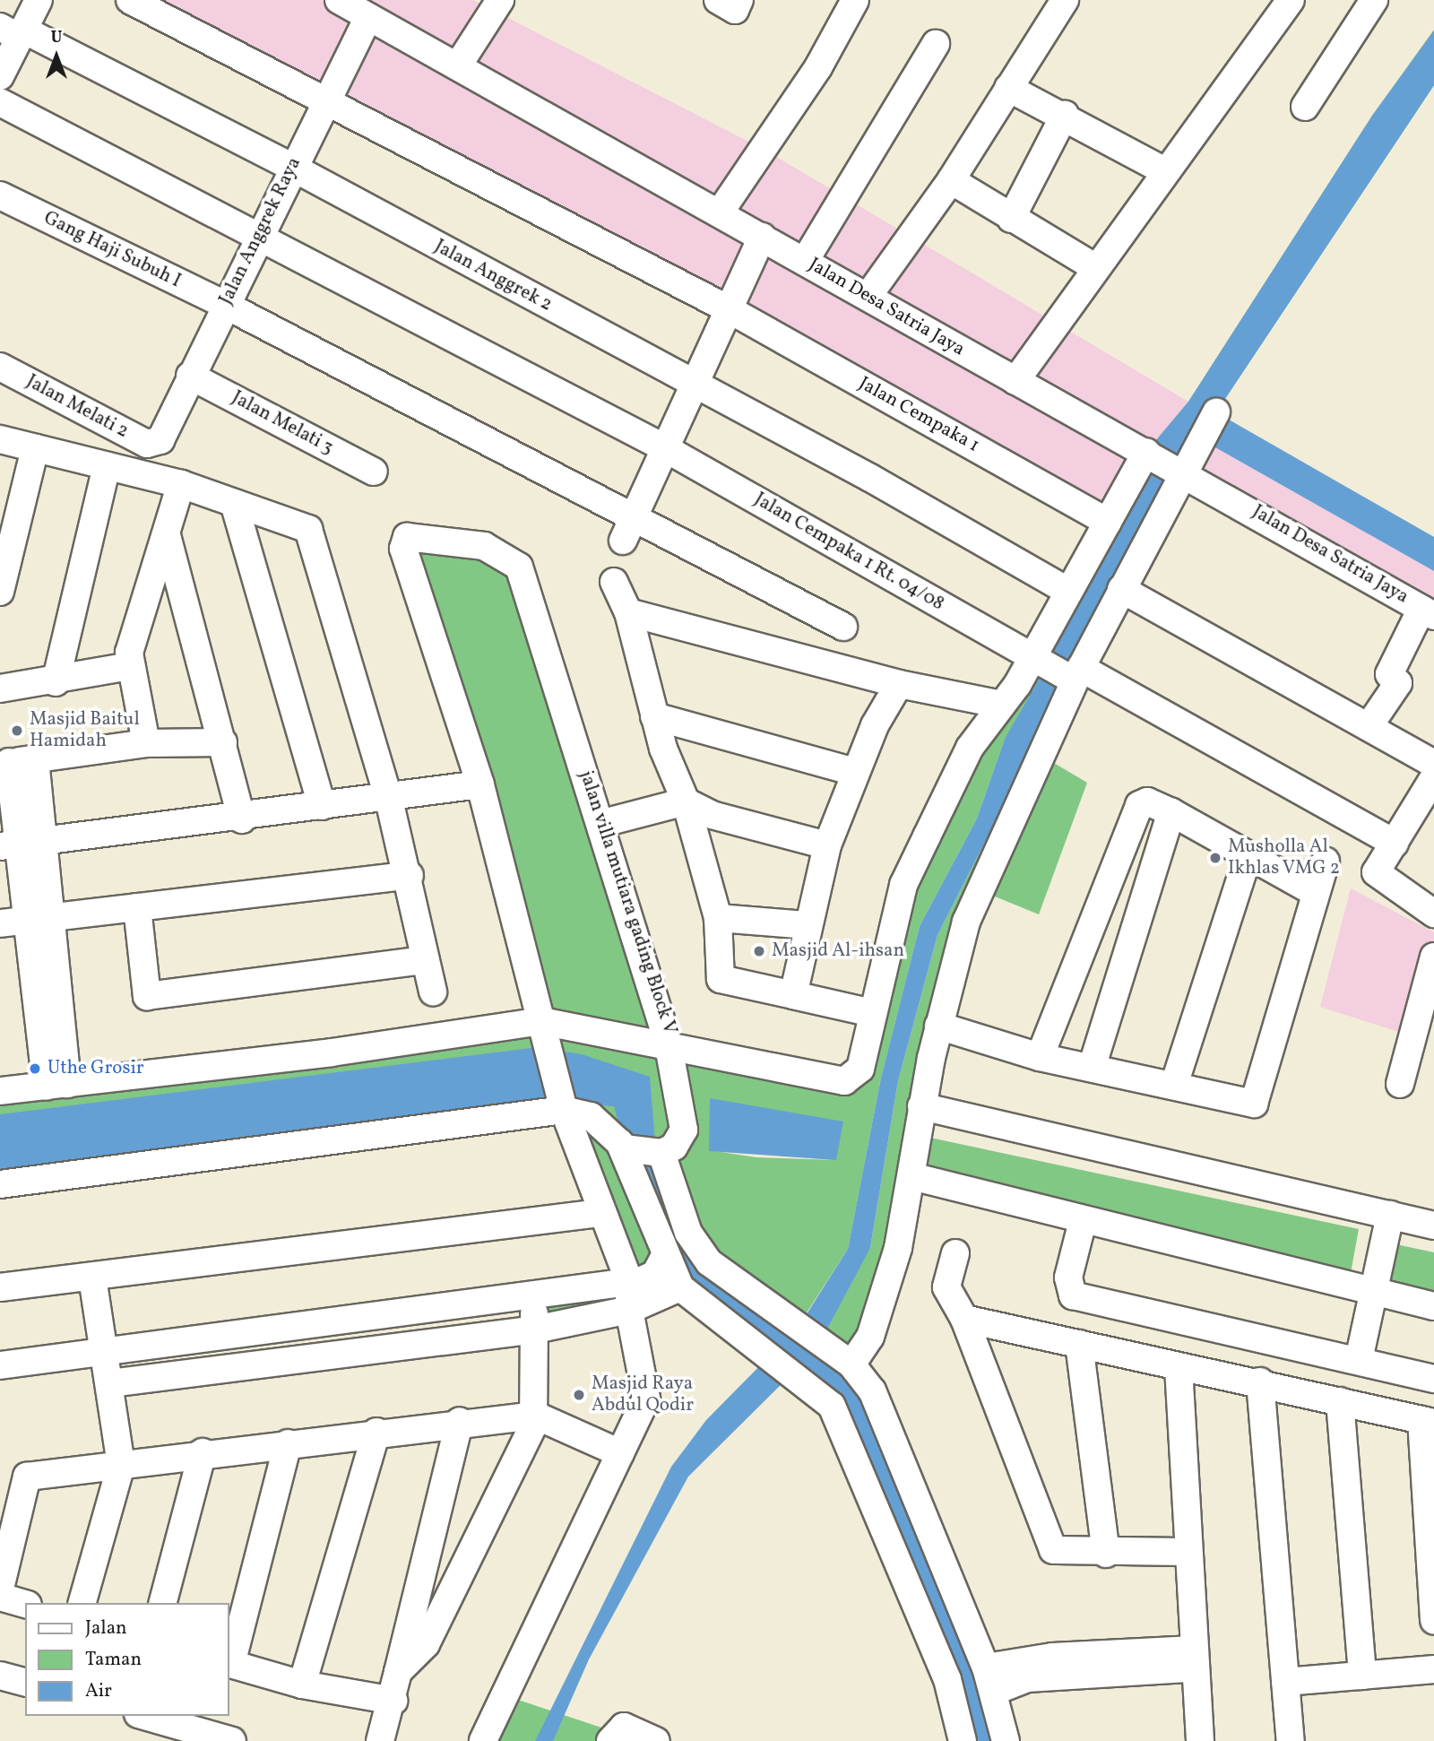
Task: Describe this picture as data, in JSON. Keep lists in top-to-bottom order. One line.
{"streets":{"street":["Jalan Anggrek Raya","Gang Haji Subuh I","Jalan Anggrek 2","Jalan Desa Satria Jaya","Jalan Melati 2","Jalan Cempaka 1","Jalan Melati 3","Jalan Cempaka 1 Rt. 04/08","jalan villa mutiara gading Block V"]},"crossings":[["Jalan Anggrek Raya","Gang Haji Subuh I"],["Jalan Anggrek Raya","Jalan Anggrek 2"],["Jalan Anggrek Raya","Jalan Desa Satria Jaya"],["Jalan Anggrek Raya","Jalan Melati 2"],["Jalan Anggrek Raya","Jalan Cempaka 1"],["Jalan Anggrek Raya","Jalan Melati 3"],["Jalan Anggrek Raya","Jalan Cempaka 1 Rt. 04/08"],["Jalan Anggrek 2","jalan villa mutiara gading Block V"],["Jalan Desa Satria Jaya","jalan villa mutiara gading Block V"],["Jalan Cempaka 1","jalan villa mutiara gading Block V"],["Jalan Cempaka 1 Rt. 04/08","jalan villa mutiara gading Block V"]],"places":["Masjid Baitul Hamidah","Musholla Al Ikhlas VMG 2","Masjid Al-ihsan","Uthe Grosir","Masjid Raya Abdul Qodir"],"legend":["Jalan","Taman","Air"],"north":"top"}
